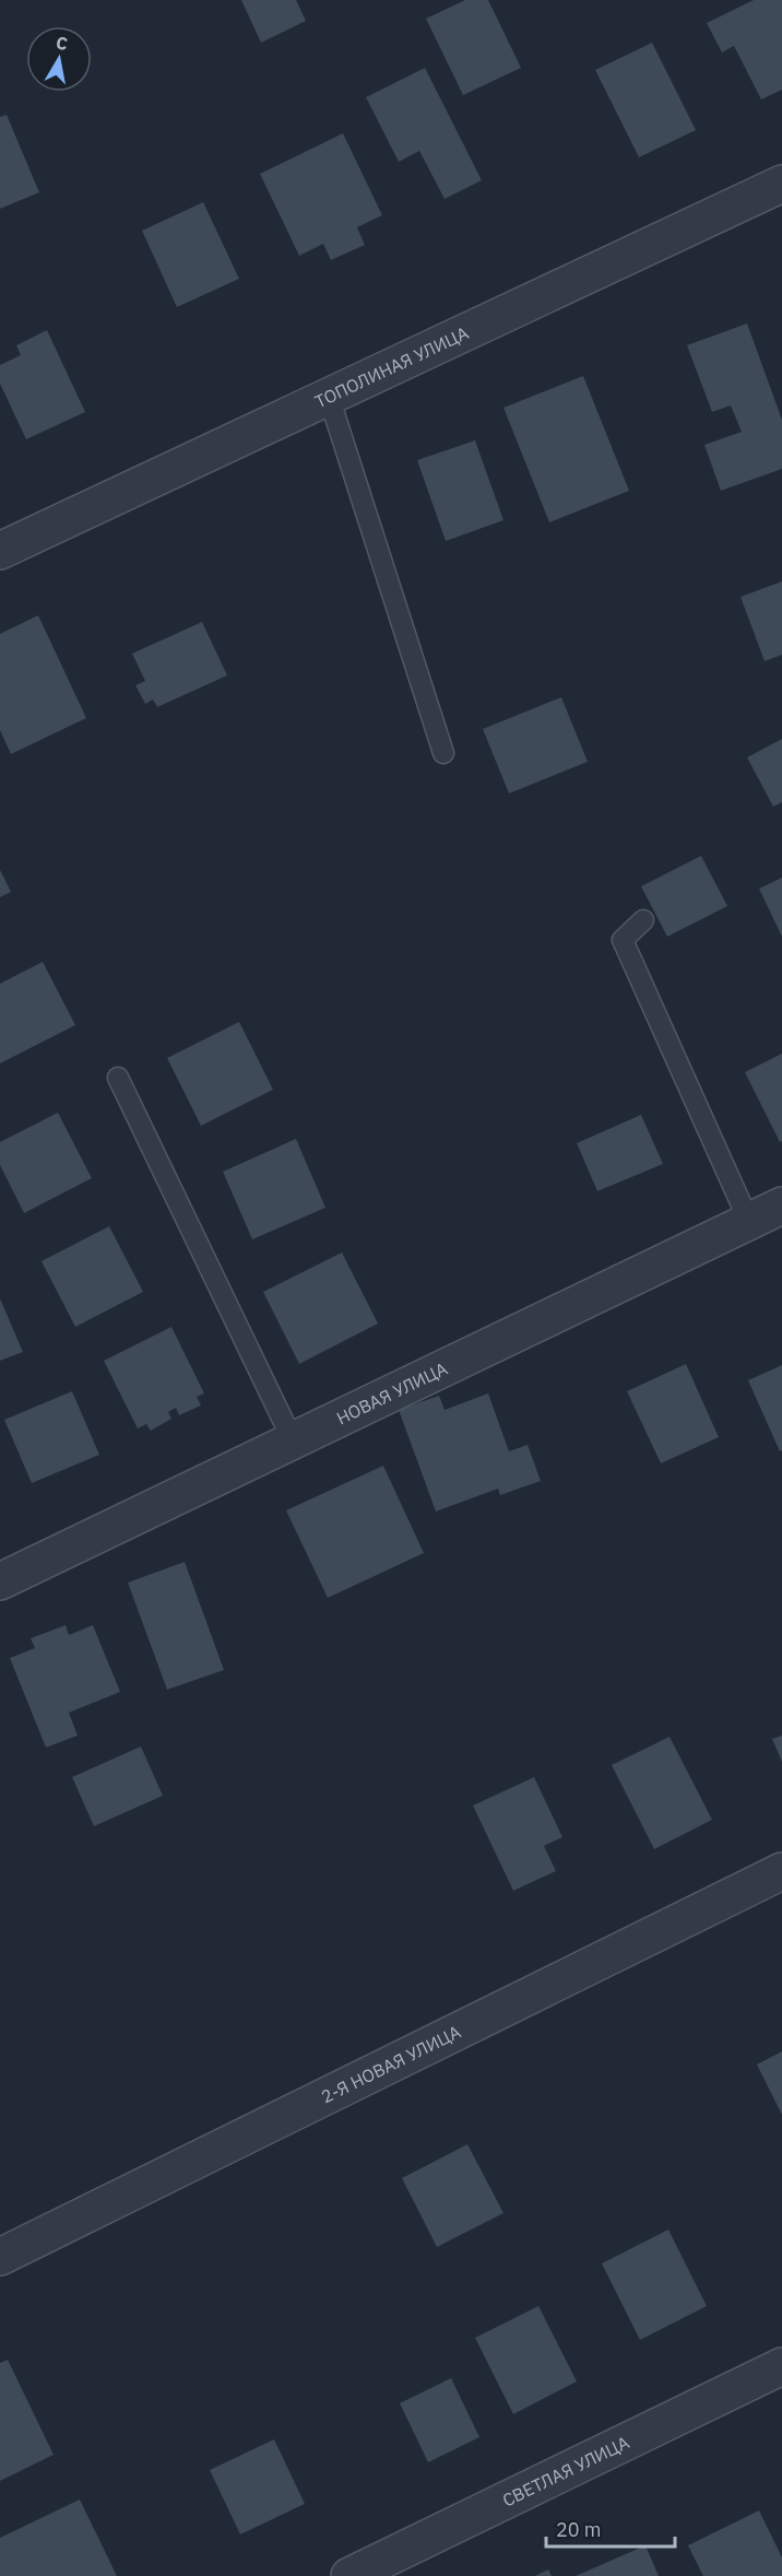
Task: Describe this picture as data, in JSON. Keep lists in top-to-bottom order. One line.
{"streets":{"street":["ТОПОЛИНАЯ УЛИЦА","НОВАЯ УЛИЦА","2-Я НОВАЯ УЛИЦА","СВЕТЛАЯ УЛИЦА"]},"scale_bar":"20 m","north":"top"}
